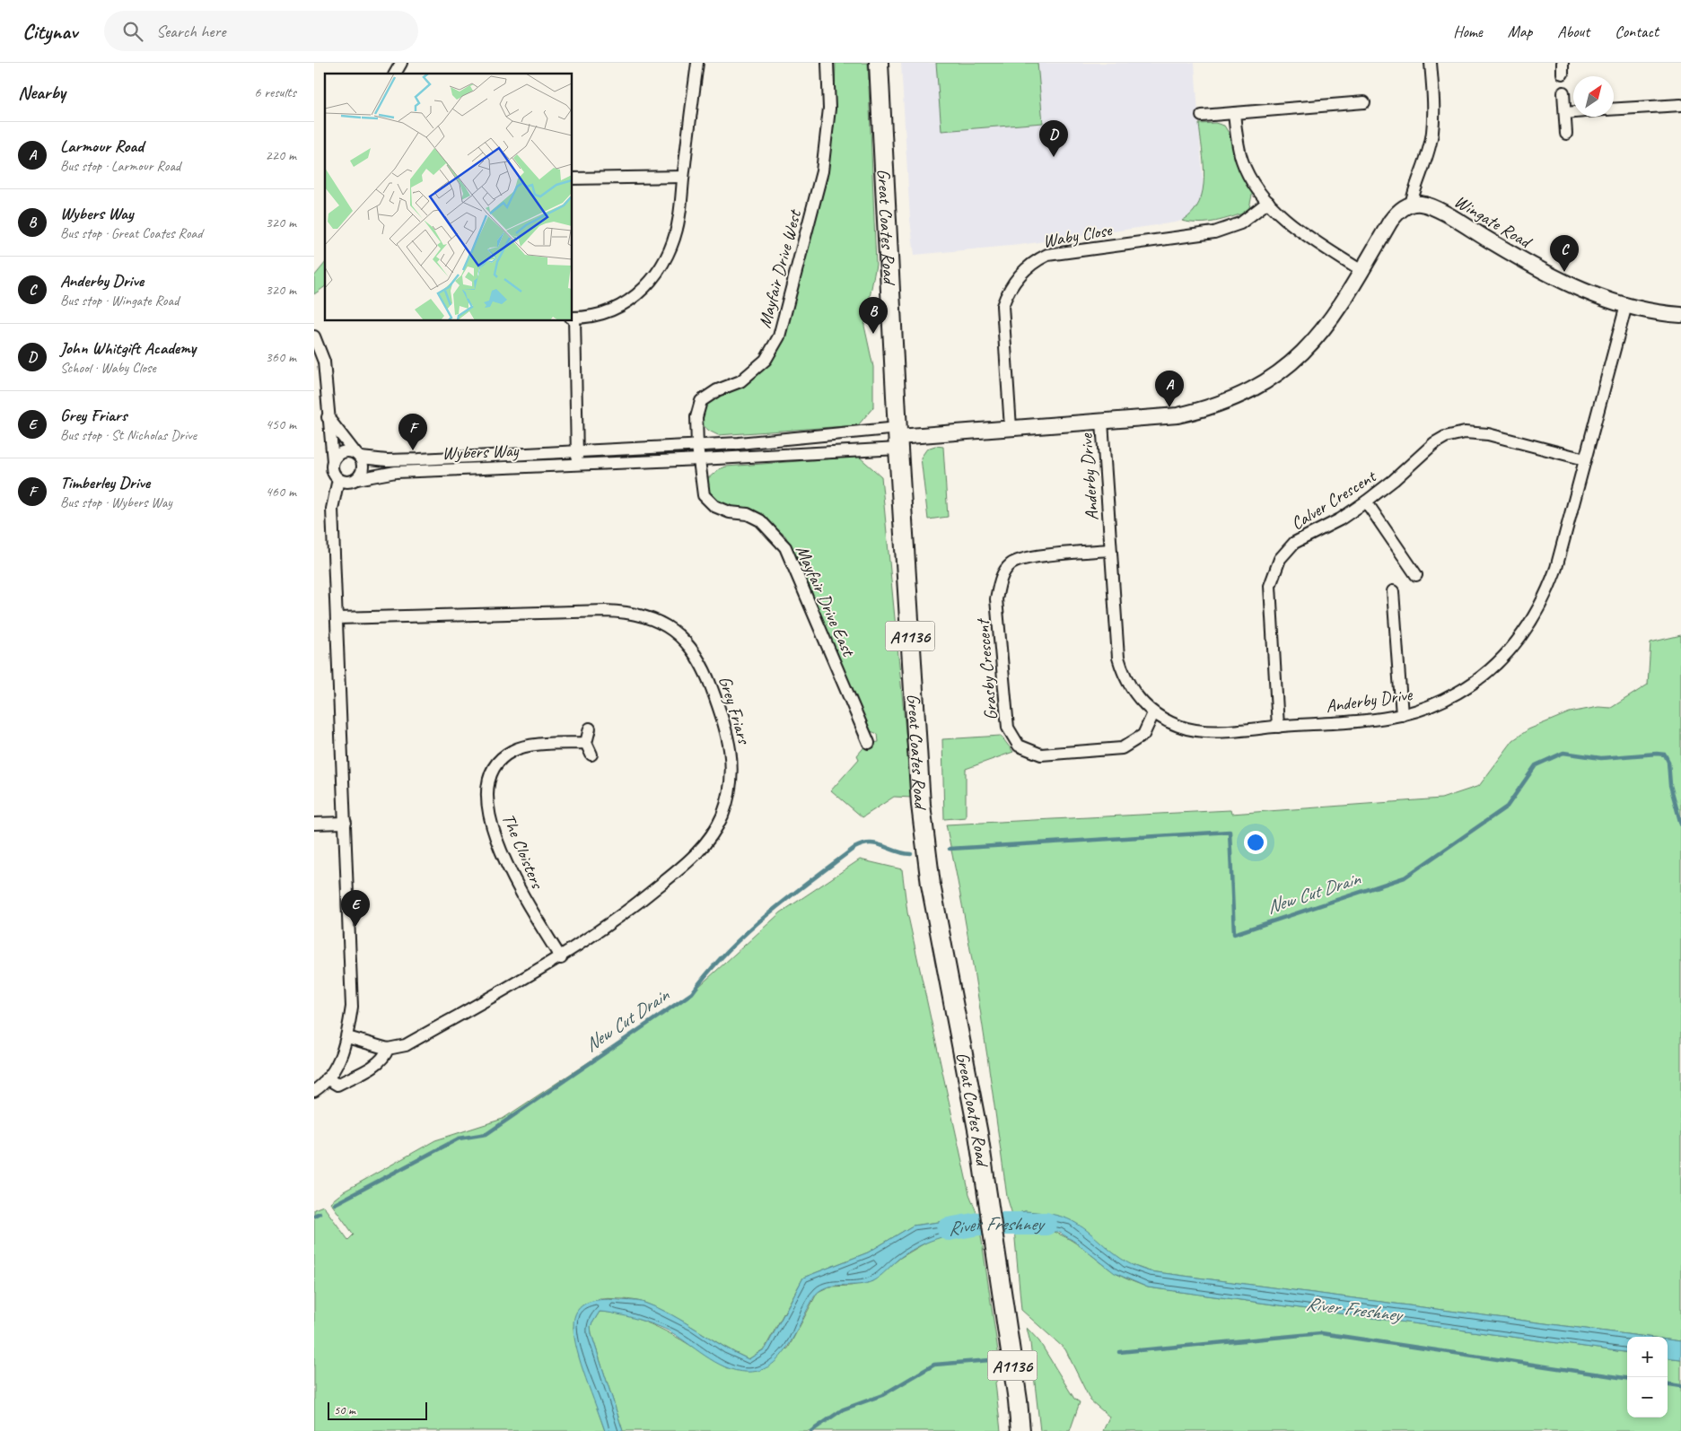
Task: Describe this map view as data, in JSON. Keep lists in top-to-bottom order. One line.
{"streets":{"main road":["Great Coates Road","A1136"],"street":["Wingate Road","Waby Close","Mayfair Drive West","Wybers Way","Anderby Drive","Calver Crescent","Mayfair Drive East","Grasby Crescent","Grey Friars","The Cloisters"]},"crossings":[["Wingate Road","Anderby Drive"],["Great Coates Road","Wybers Way"],["Mayfair Drive West","Wybers Way"],["Wybers Way","Mayfair Drive East"],["Anderby Drive","Calver Crescent"],["Anderby Drive","Grasby Crescent"],["Grey Friars","The Cloisters"]],"water":["New Cut Drain","River Freshney"],"scale_bar":"50 m","north":"top right","page":{"header":"Citynav","search":"Search here","nav":["Home","Map","About","Contact"],"heading":["Nearby","6 results"],"pins":["D","C","B","A","F","E"],"list":[{"mark":"A","name":"Larmour Road","note":"Bus stop · Larmour Road","value":"220 m"},{"mark":"B","name":"Wybers Way","note":"Bus stop · Great Coates Road","value":"320 m"},{"mark":"C","name":"Anderby Drive","note":"Bus stop · Wingate Road","value":"320 m"},{"mark":"D","name":"John Whitgift Academy","note":"School · Waby Close","value":"360 m"},{"mark":"E","name":"Grey Friars","note":"Bus stop · St Nicholas Drive","value":"450 m"},{"mark":"F","name":"Timberley Drive","note":"Bus stop · Wybers Way","value":"460 m"}],"map_buttons":["+","−"],"scale":"50 m"}}
